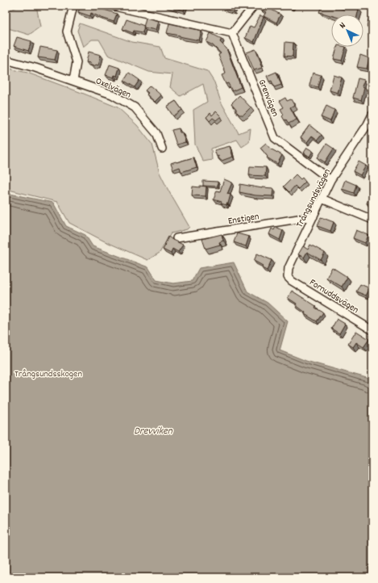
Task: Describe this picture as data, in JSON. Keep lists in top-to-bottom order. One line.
{"streets":{"street":["Oxelvägen","Grenvägen","Trångsundsvägen","Enstigen","Fornuddsvägen"]},"crossings":[["Grenvägen","Trångsundsvägen"],["Trångsundsvägen","Enstigen"],["Trångsundsvägen","Fornuddsvägen"]],"water":["Drevviken"],"parks":["Trångsundsskogen"],"north":"top left"}
